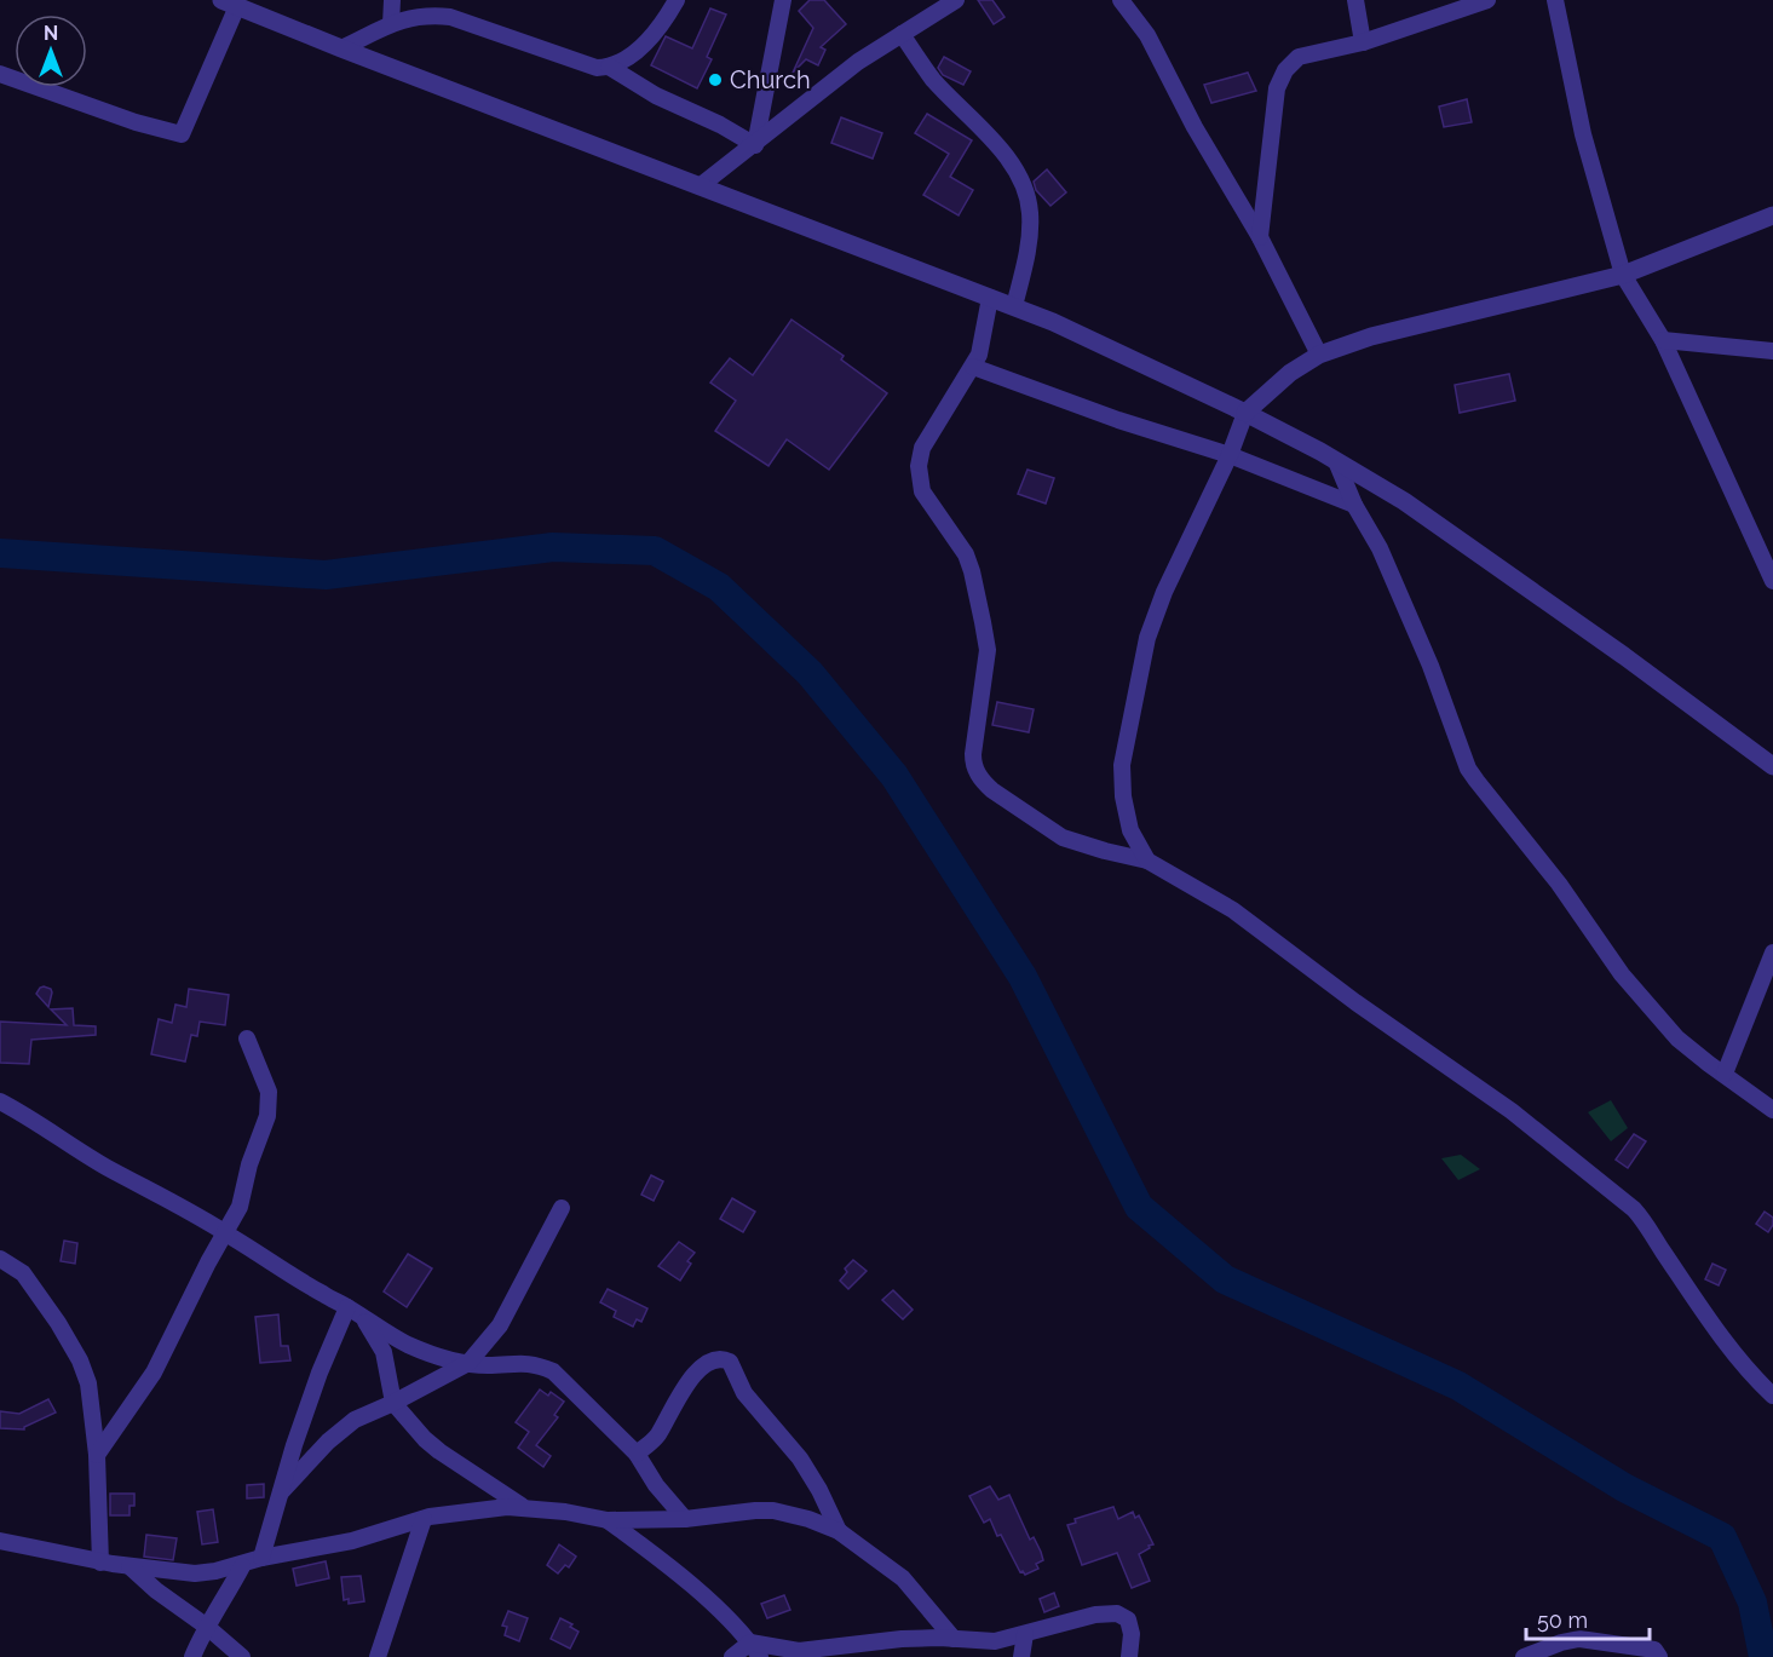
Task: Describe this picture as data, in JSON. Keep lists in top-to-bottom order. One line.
{"places":["Church"],"scale_bar":"50 m","north":"top"}
